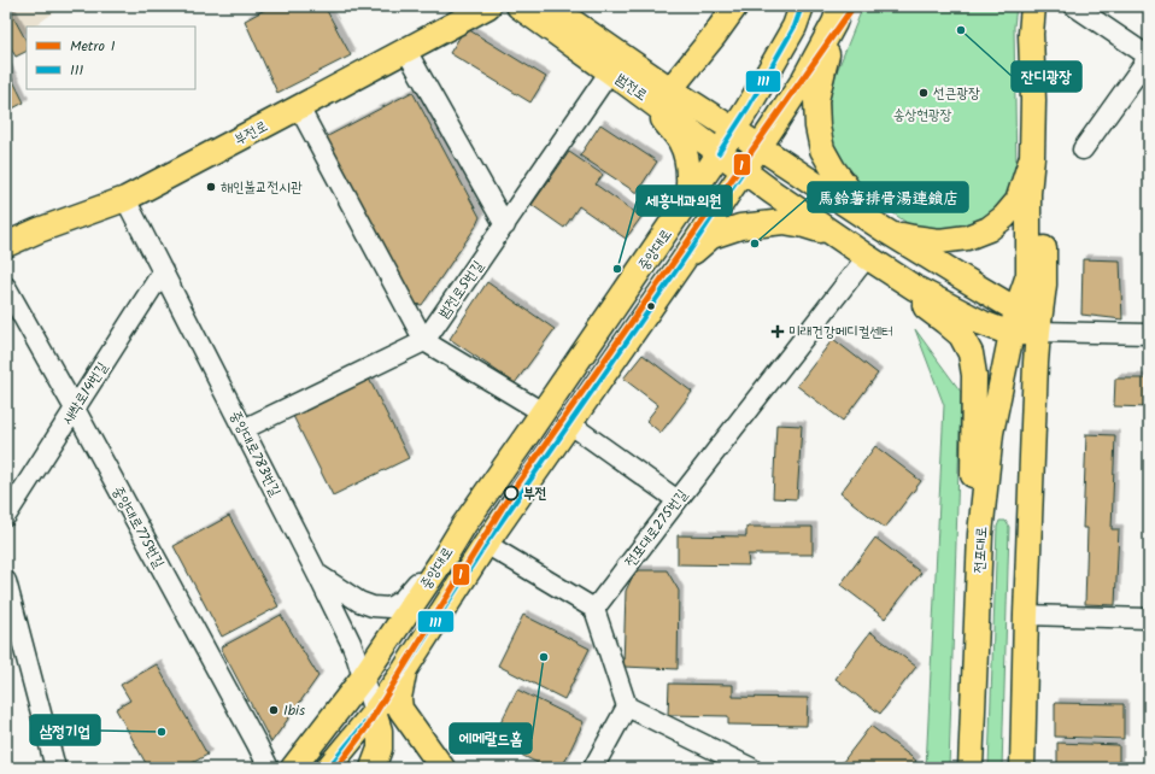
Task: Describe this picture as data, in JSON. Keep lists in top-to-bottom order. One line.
{"streets":{"main road":["범전로","부전로","중앙대로","전포대로"],"street":["범전로5번길","새싹로14번길","중앙대로783번길","중앙대로775번길","전포대로275번길"]},"crossings":[["범전로","중앙대로"],["범전로","범전로5번길"],["부전로","중앙대로783번길"],["중앙대로","중앙대로783번길"],["범전로5번길","중앙대로783번길"],["새싹로14번길","중앙대로783번길"],["새싹로14번길","중앙대로775번길"]],"parks":["송상현광장"],"places":{"other":["잔디광장","선큰광장","해인불교전시관","馬鈴薯排骨湯連鎖店","세흥내과의원","부전","에메랄드홈","Ibis","삼정기업"],"health":["미래건강메디컬센터"]},"lines":["metro line 1","transit line 111"],"legend":["Metro 1","111"]}
